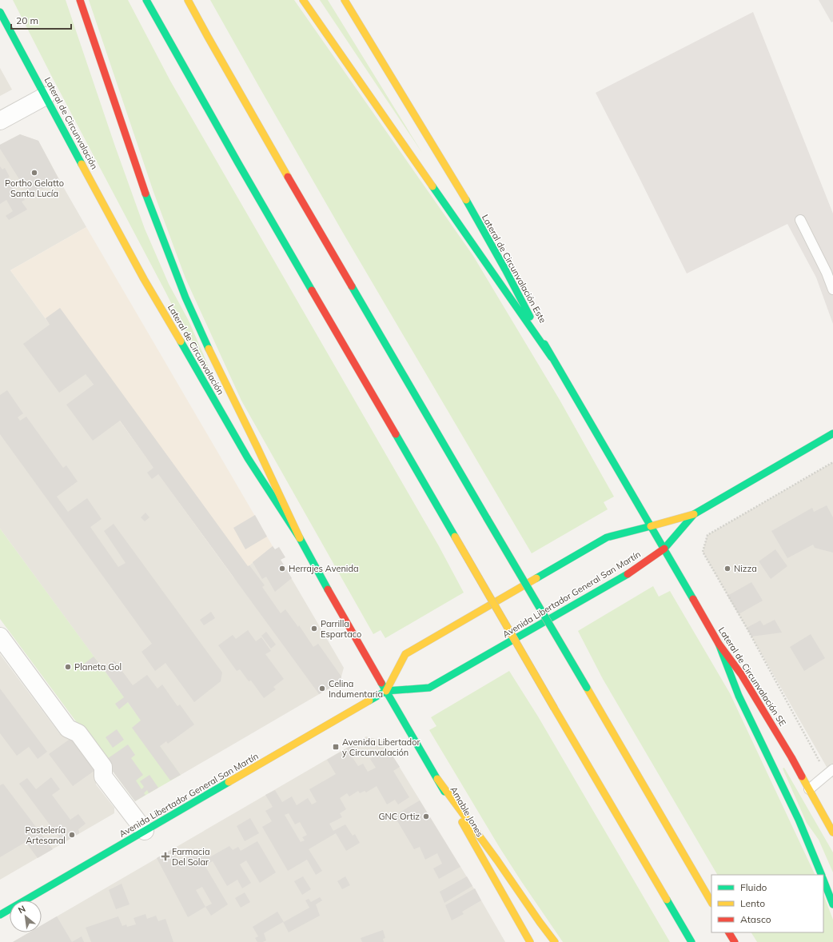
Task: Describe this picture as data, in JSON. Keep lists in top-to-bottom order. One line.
{"streets":{"main road":["Lateral de Circunvalación","Lateral de Circunvalación Este","Avenida Libertador General San Martín","Lateral de Circunvalación SE","Amable Jones"]},"crossings":[["Lateral de Circunvalación","Avenida Libertador General San Martín"],["Lateral de Circunvalación","Amable Jones"],["Lateral de Circunvalación Este","Avenida Libertador General San Martín"],["Lateral de Circunvalación Este","Lateral de Circunvalación SE"],["Avenida Libertador General San Martín","Lateral de Circunvalación SE"],["Avenida Libertador General San Martín","Amable Jones"]],"places":{"other":["Portho Gelatto Santa Lucía","Herrajes Avenida","Nizza","Parrilla Espartaco","Planeta Gol","Celina Indumentaria","GNC Ortiz","Pastelería Artesanal"],"transit":["Avenida Libertador y Circunvalación"],"health":["Farmacia Del Solar"]},"legend":["Fluido","Lento","Atasco"],"scale_bar":"20 m","north":"top left"}
